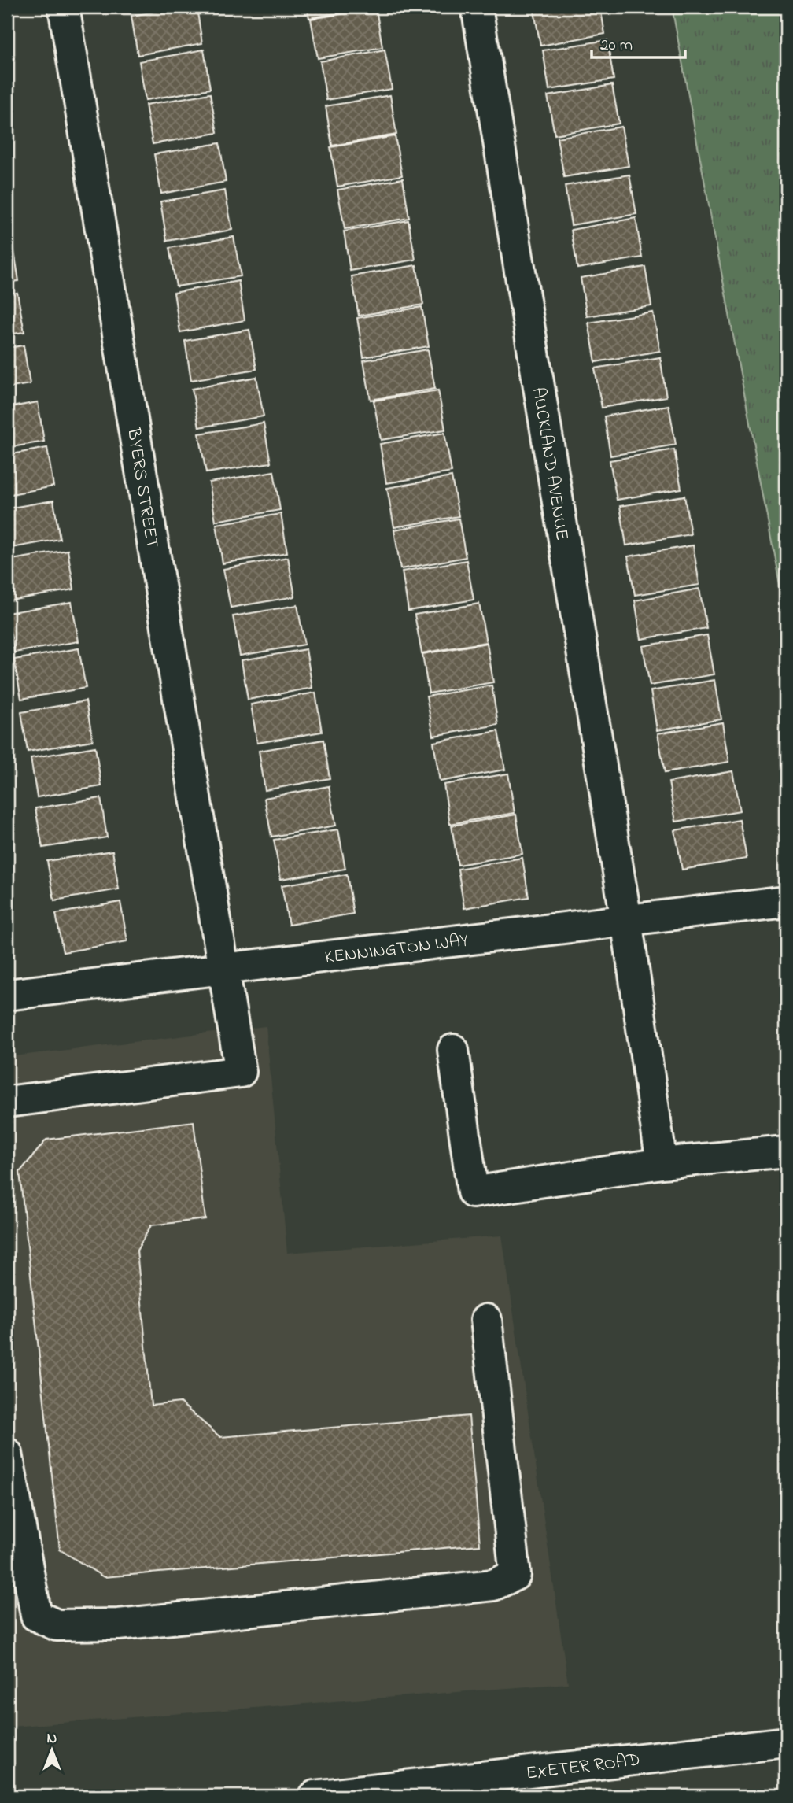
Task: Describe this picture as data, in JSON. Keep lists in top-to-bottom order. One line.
{"streets":{"street":["AUCKLAND AVENUE","BYERS STREET","KENNINGTON WAY","EXETER ROAD"]},"crossings":[["AUCKLAND AVENUE","KENNINGTON WAY"],["BYERS STREET","KENNINGTON WAY"]],"scale_bar":"20 m","north":"top"}
